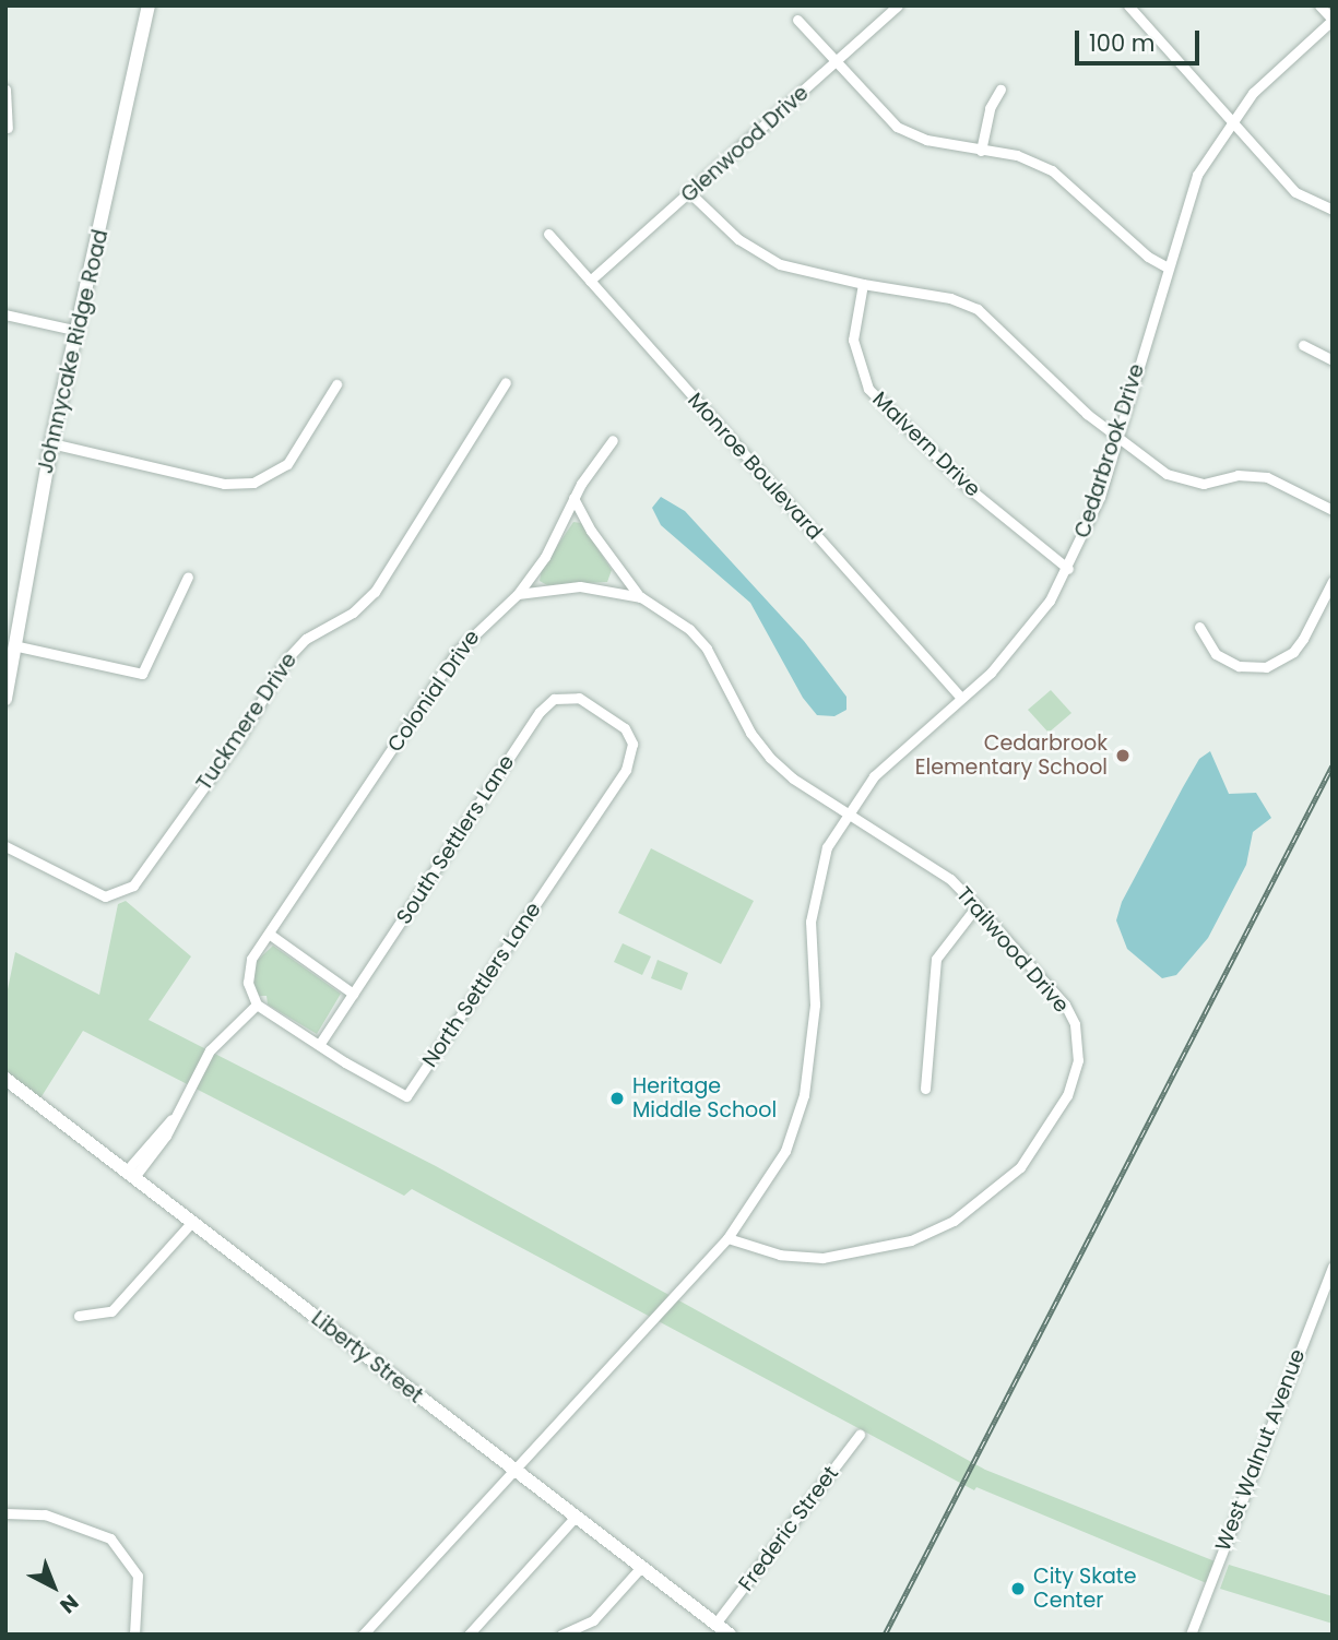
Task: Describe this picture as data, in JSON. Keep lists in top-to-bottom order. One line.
{"streets":{"street":["Glenwood Drive","Johnnycake Ridge Road","Malvern Drive","Cedarbrook Drive","Monroe Boulevard","Colonial Drive","Tuckmere Drive","South Settlers Lane","Trailwood Drive","North Settlers Lane","Liberty Street","West Walnut Avenue","Frederic Street"]},"crossings":[["Glenwood Drive","Monroe Boulevard"],["Malvern Drive","Cedarbrook Drive"],["Cedarbrook Drive","Monroe Boulevard"],["Cedarbrook Drive","Trailwood Drive"],["Colonial Drive","North Settlers Lane"],["South Settlers Lane","North Settlers Lane"],["Liberty Street","Frederic Street"]],"places":["Cedarbrook Elementary School","Heritage Middle School","City Skate Center"],"scale_bar":"100 m","north":"bottom right"}
